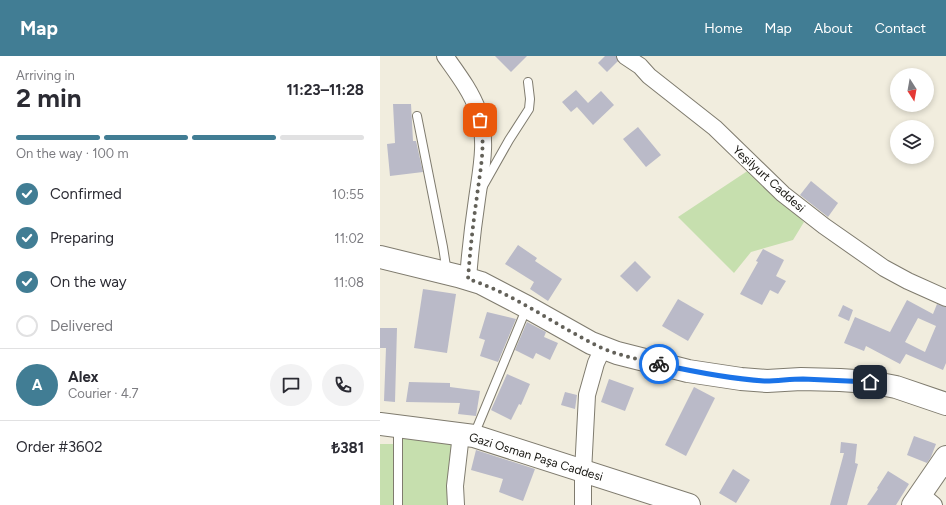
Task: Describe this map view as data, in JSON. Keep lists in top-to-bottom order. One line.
{"streets":{"street":["Yeşilyurt Caddesi","Gazi Osman Paşa Caddesi"]},"north":"bottom","page":{"header":"Map","nav":["Home","Map","About","Contact"],"heading":["2 min","Arriving in","11:23–11:28"],"panel":["Alex","Courier · 4.7","Order #3602","₺381"],"bar":"On the way · 100 m","list":[["Confirmed","10:55"],["Preparing","11:02"],["On the way","11:08"],"Delivered"],"round":"A"}}
